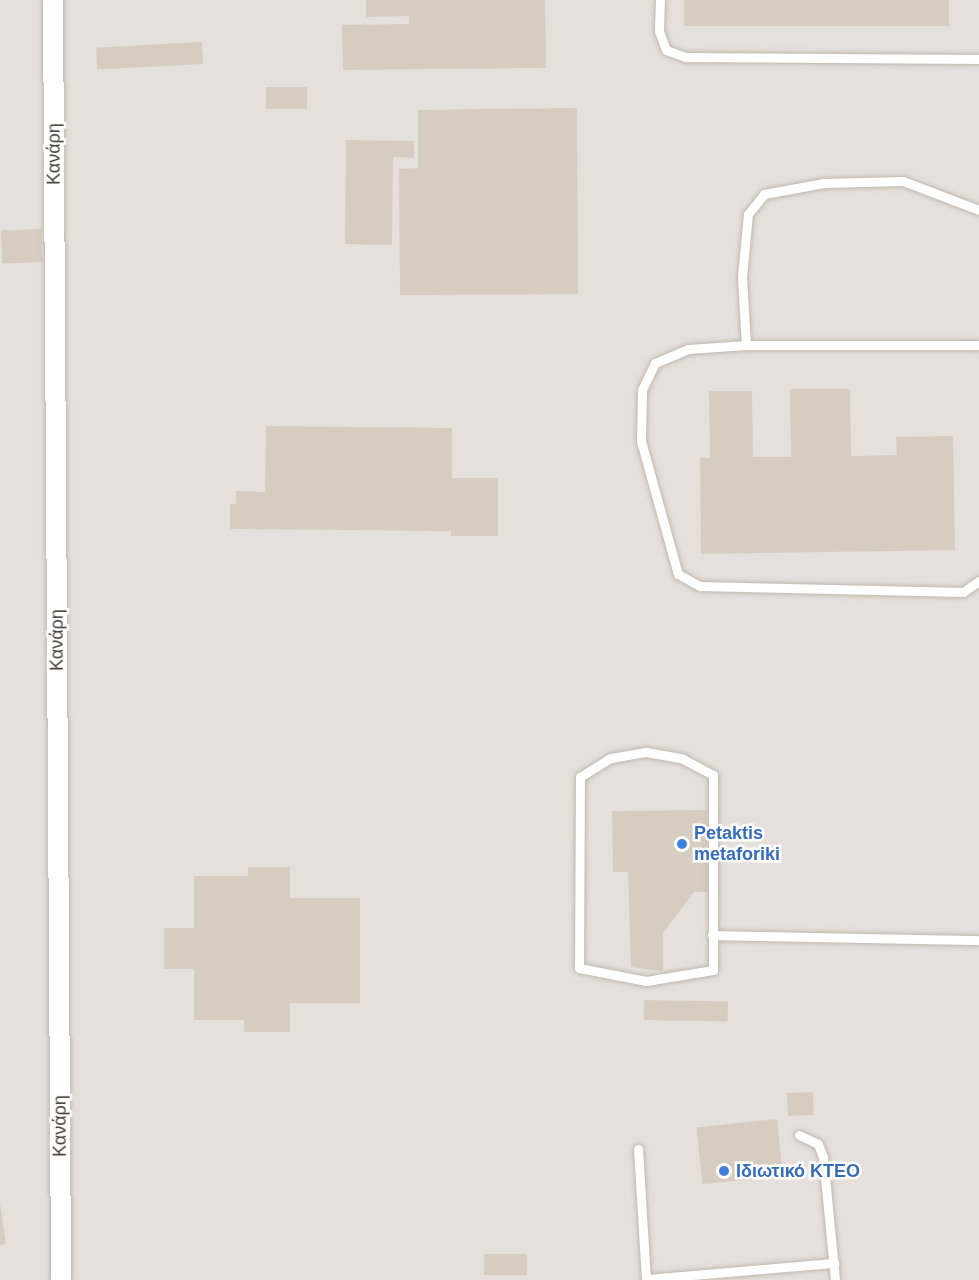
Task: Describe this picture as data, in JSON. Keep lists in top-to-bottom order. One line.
{"streets":{"street":["Κανάρη"]},"places":["Petaktis metaforiki","Ιδιωτικό ΚΤΕΟ"]}
